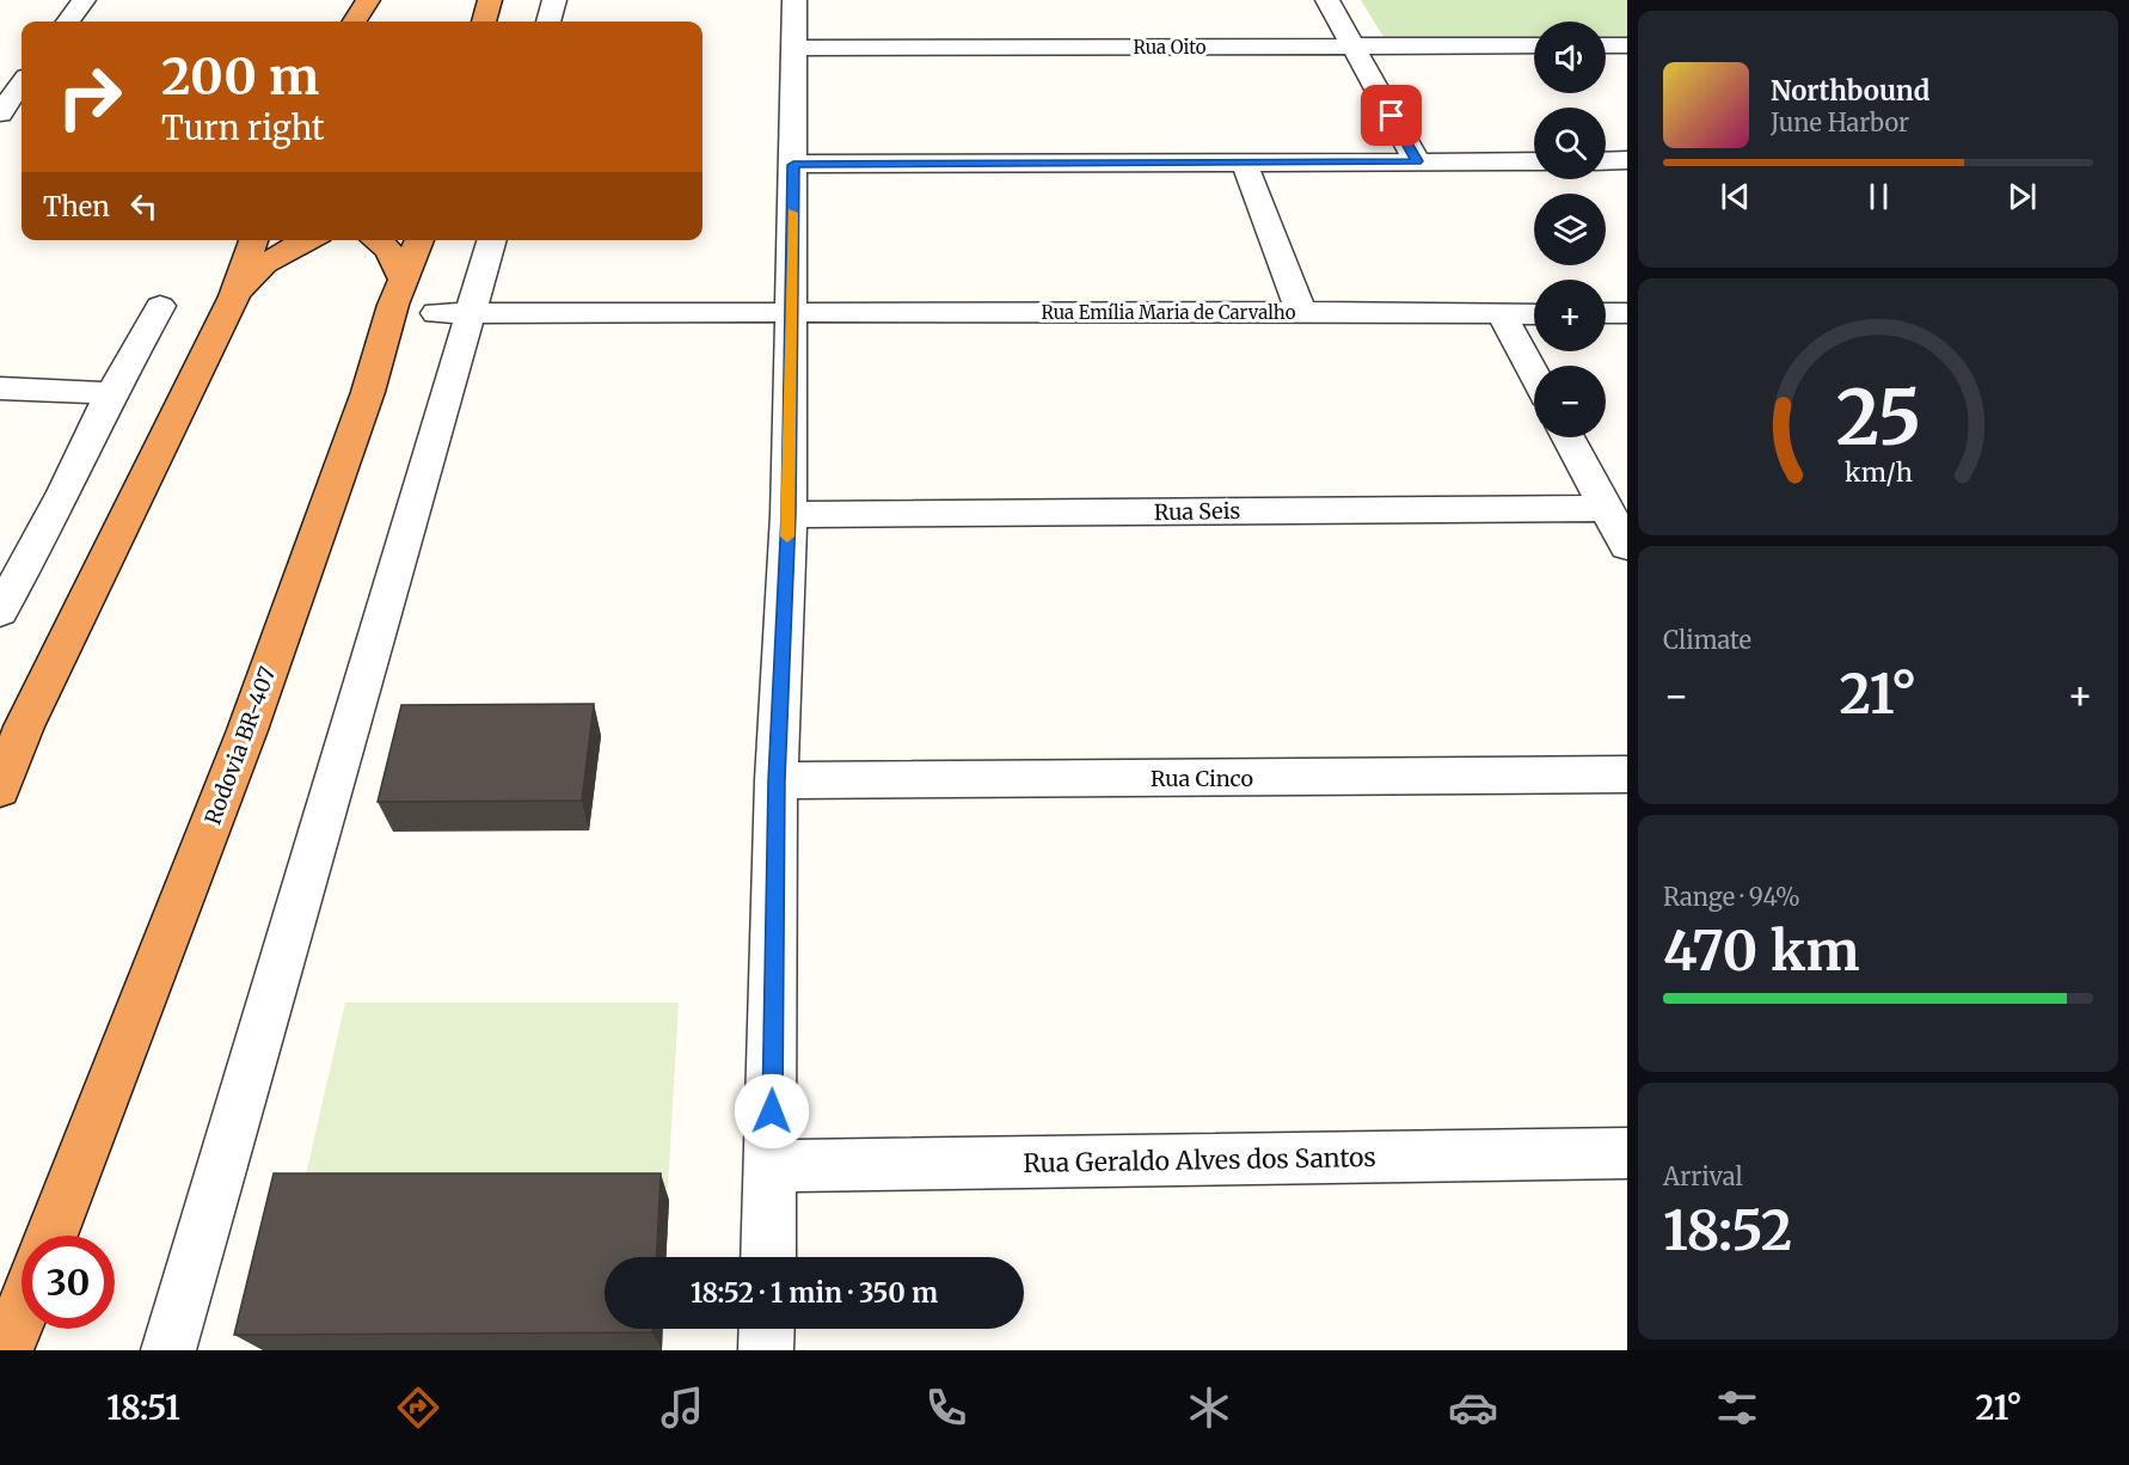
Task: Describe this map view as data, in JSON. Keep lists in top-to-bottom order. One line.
{"streets":{"highway":["Rodovia BR-407"],"street":["Rua Oito","Rua Emília Maria de Carvalho","Rua Seis","Rua Cinco","Rua Geraldo Alves dos Santos"]},"page":{"map_buttons":["+","−"],"turn":["200 m","Turn right"],"song":["Northbound","June Harbor"],"then":"Then","tile":["Climate",["Range · 94%","470 km"],["Arrival","18:52"]],"heat":["−","21°","+"],"limit":"30","trip":"18:52 · 1 min · 350 m","tabs":["18:51","21°"],"gauge":["25","km/h"]}}
